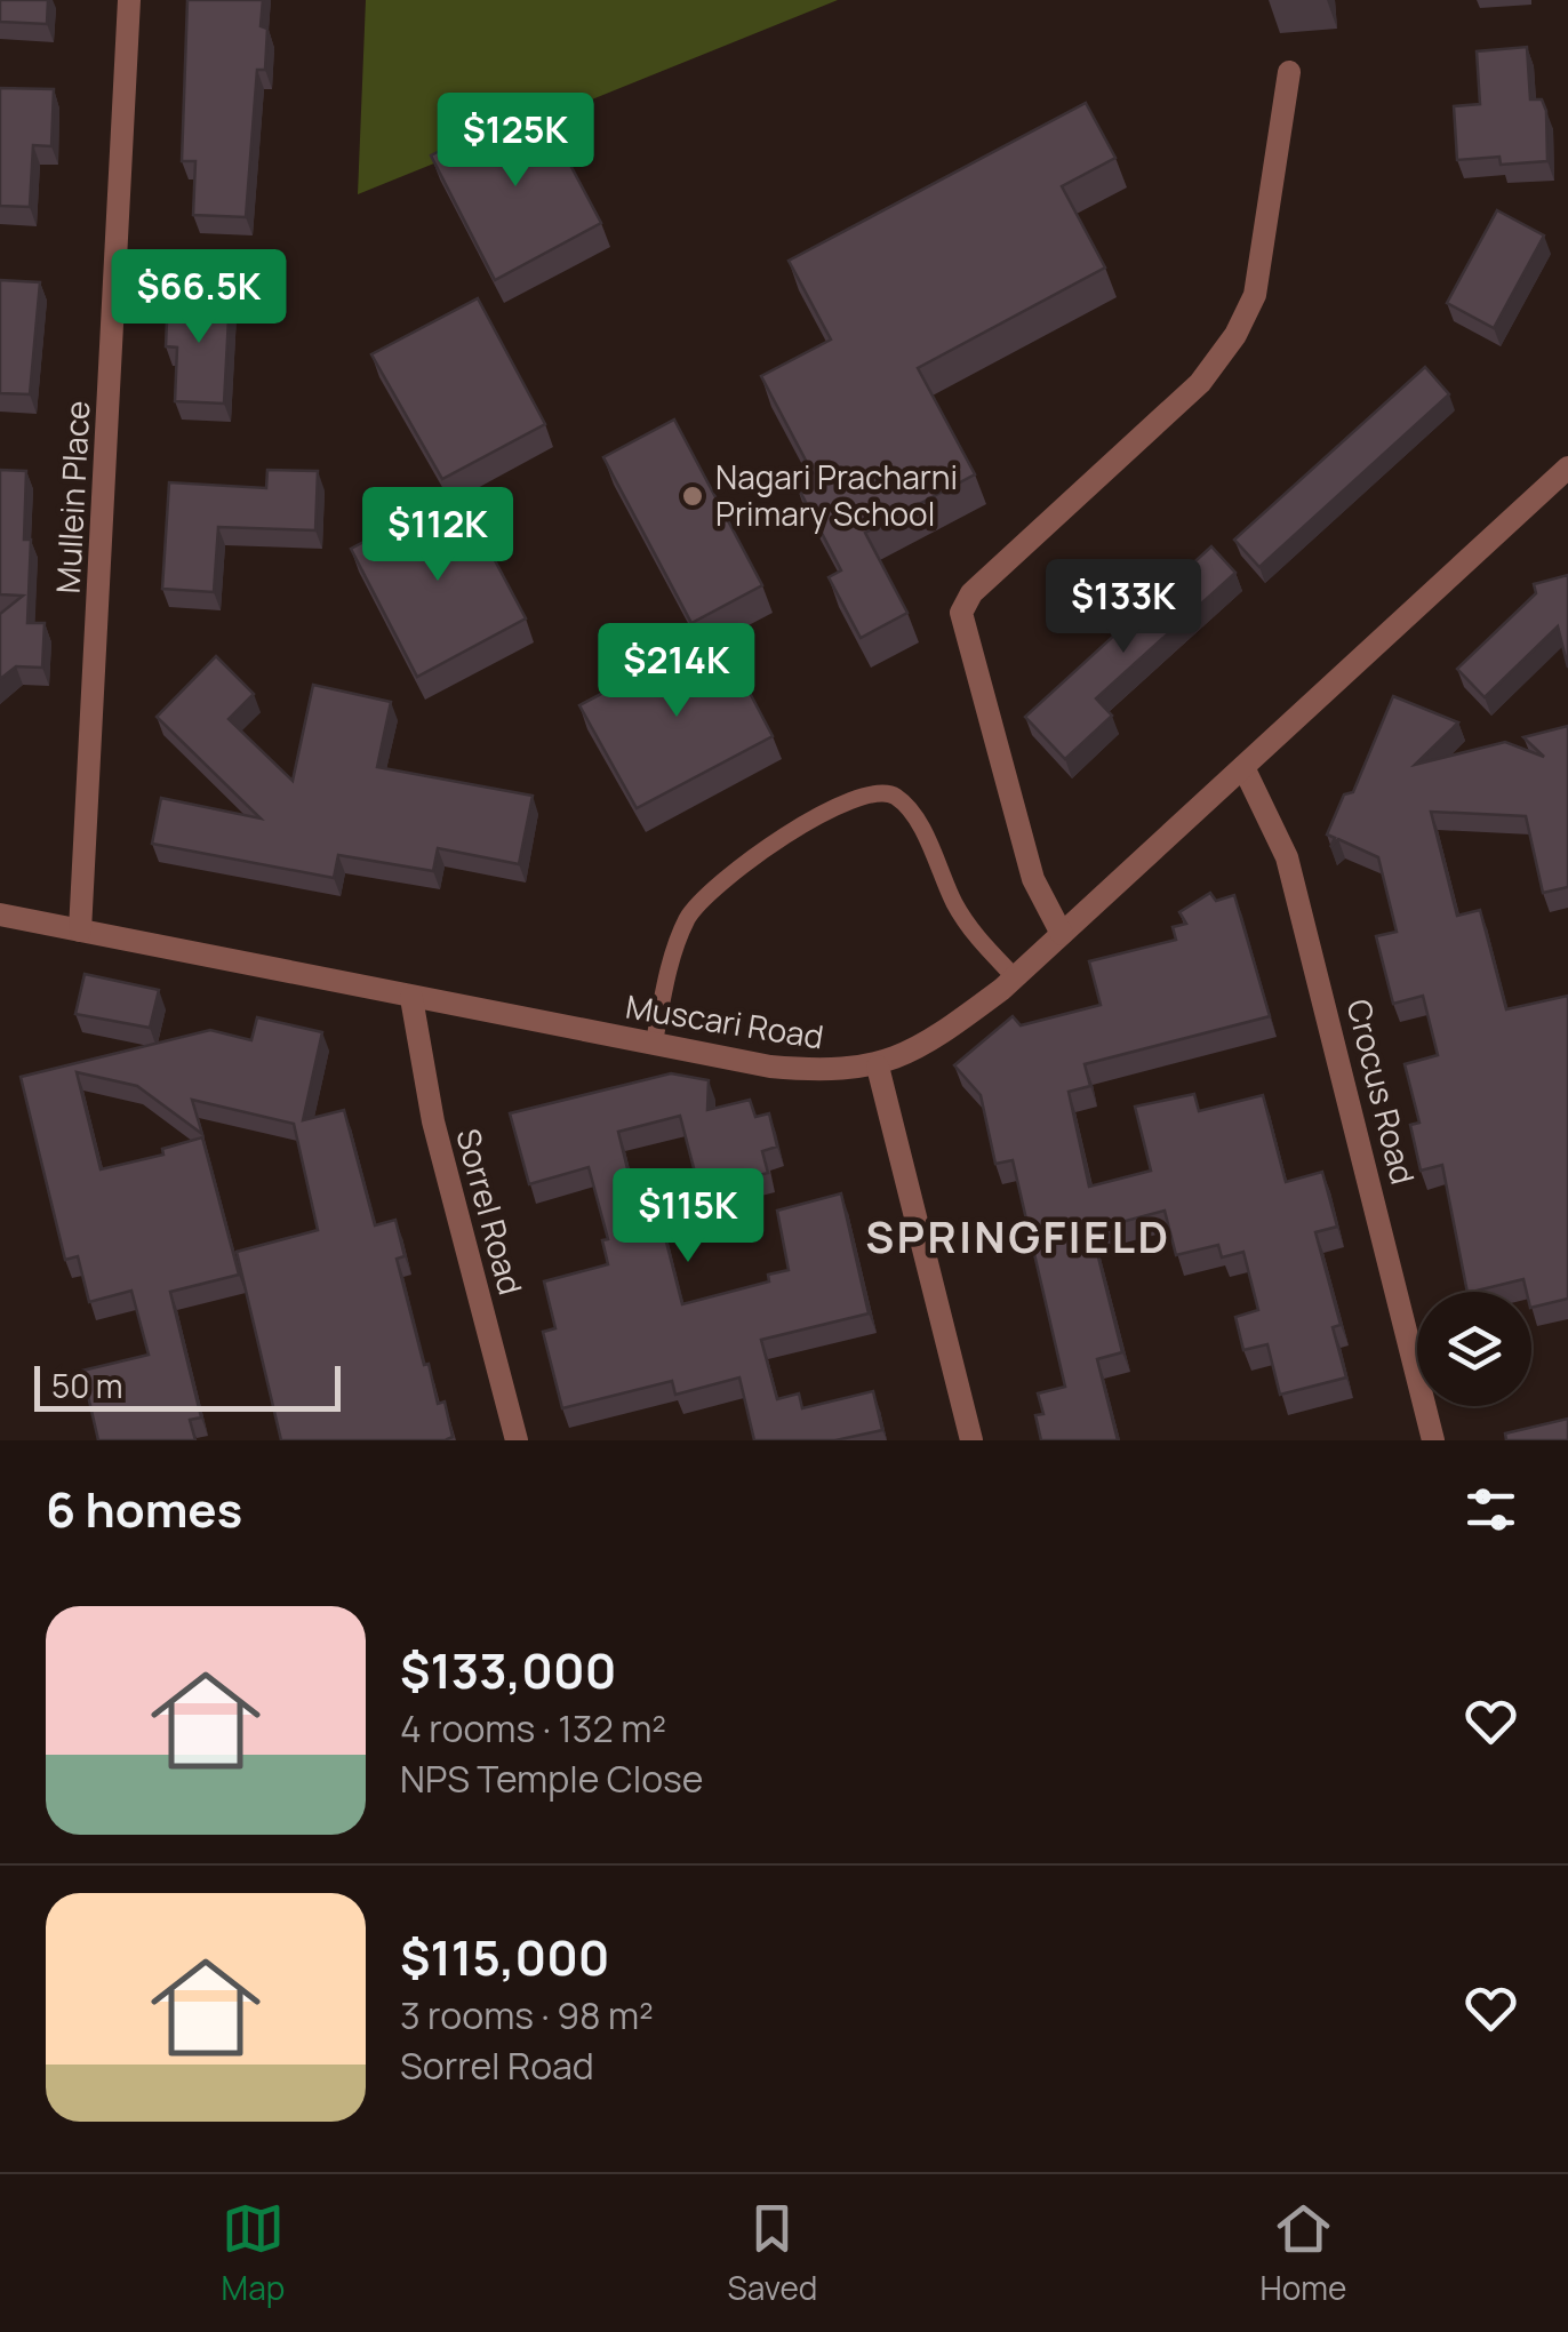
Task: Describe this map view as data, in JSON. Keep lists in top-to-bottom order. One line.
{"streets":{"street":["Mullein Place","Muscari Road","Crocus Road","Sorrel Road"]},"crossings":[["Mullein Place","Muscari Road"],["Muscari Road","Crocus Road"],["Muscari Road","Sorrel Road"]],"districts":["SPRINGFIELD"],"places":["Nagari Pracharni Primary School"],"scale_bar":"50 m","page":{"price":["$125K","$66.5K","$112K","$133K","$214K","$115K"],"scale":"50 m","heading":"6 homes","list":[{"name":"$133,000","note":"4 rooms · 132 m² · NPS Temple Close"},{"name":"$115,000","note":"3 rooms · 98 m² · Sorrel Road"}],"tabs":["Map","Saved","Home"]}}
